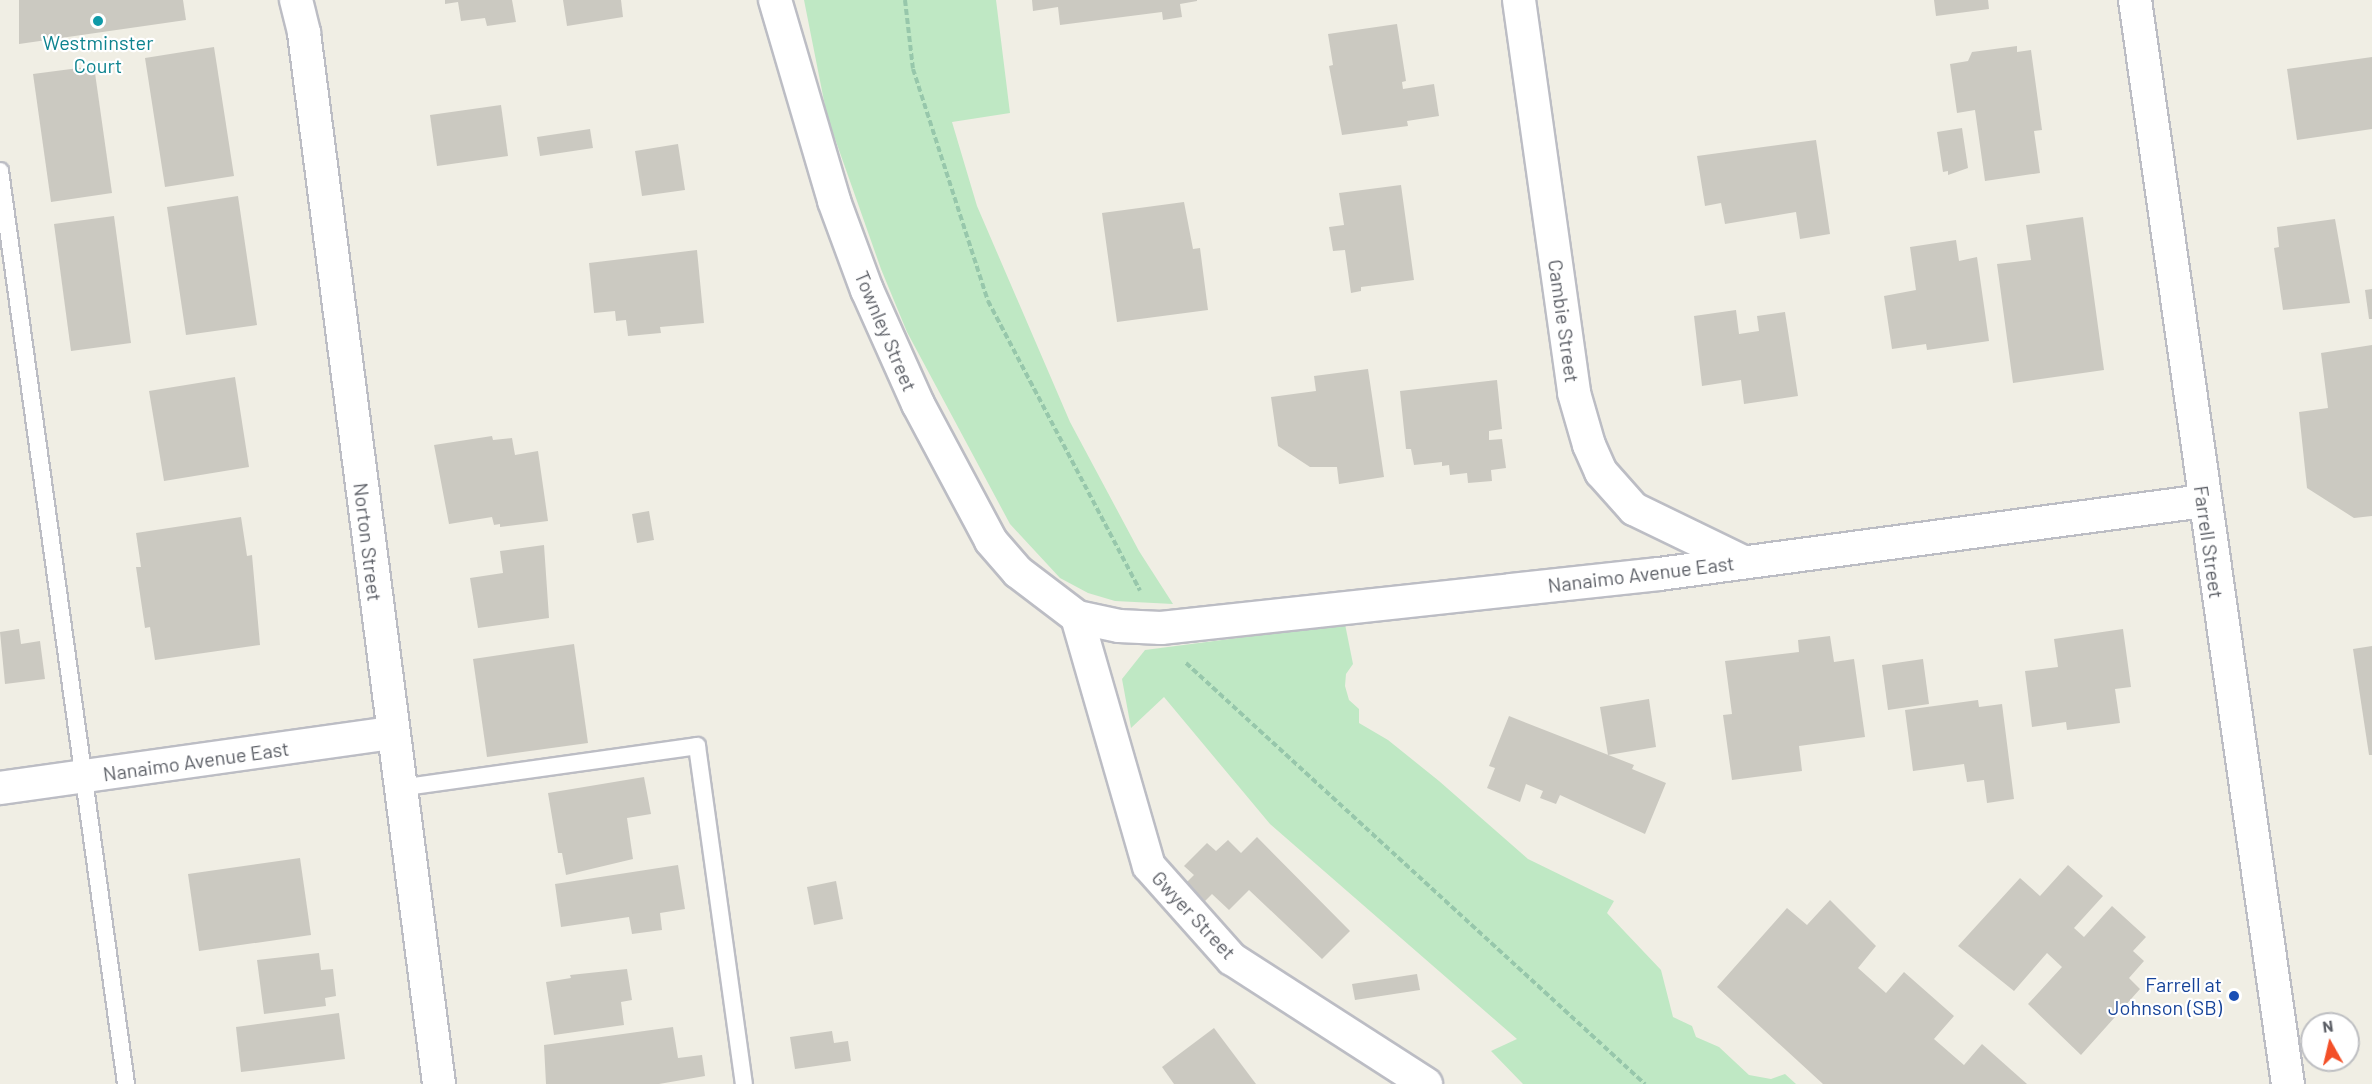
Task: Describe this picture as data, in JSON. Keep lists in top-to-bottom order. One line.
{"streets":{"street":["Cambie Street","Townley Street","Norton Street","Farrell Street","Nanaimo Avenue East","Gwyer Street"]},"crossings":[["Cambie Street","Nanaimo Avenue East"],["Townley Street","Nanaimo Avenue East"],["Townley Street","Gwyer Street"],["Norton Street","Nanaimo Avenue East"],["Farrell Street","Nanaimo Avenue East"],["Nanaimo Avenue East","Gwyer Street"]],"places":["Westminster Court","Farrell at Johnson (SB)"],"north":"top"}
